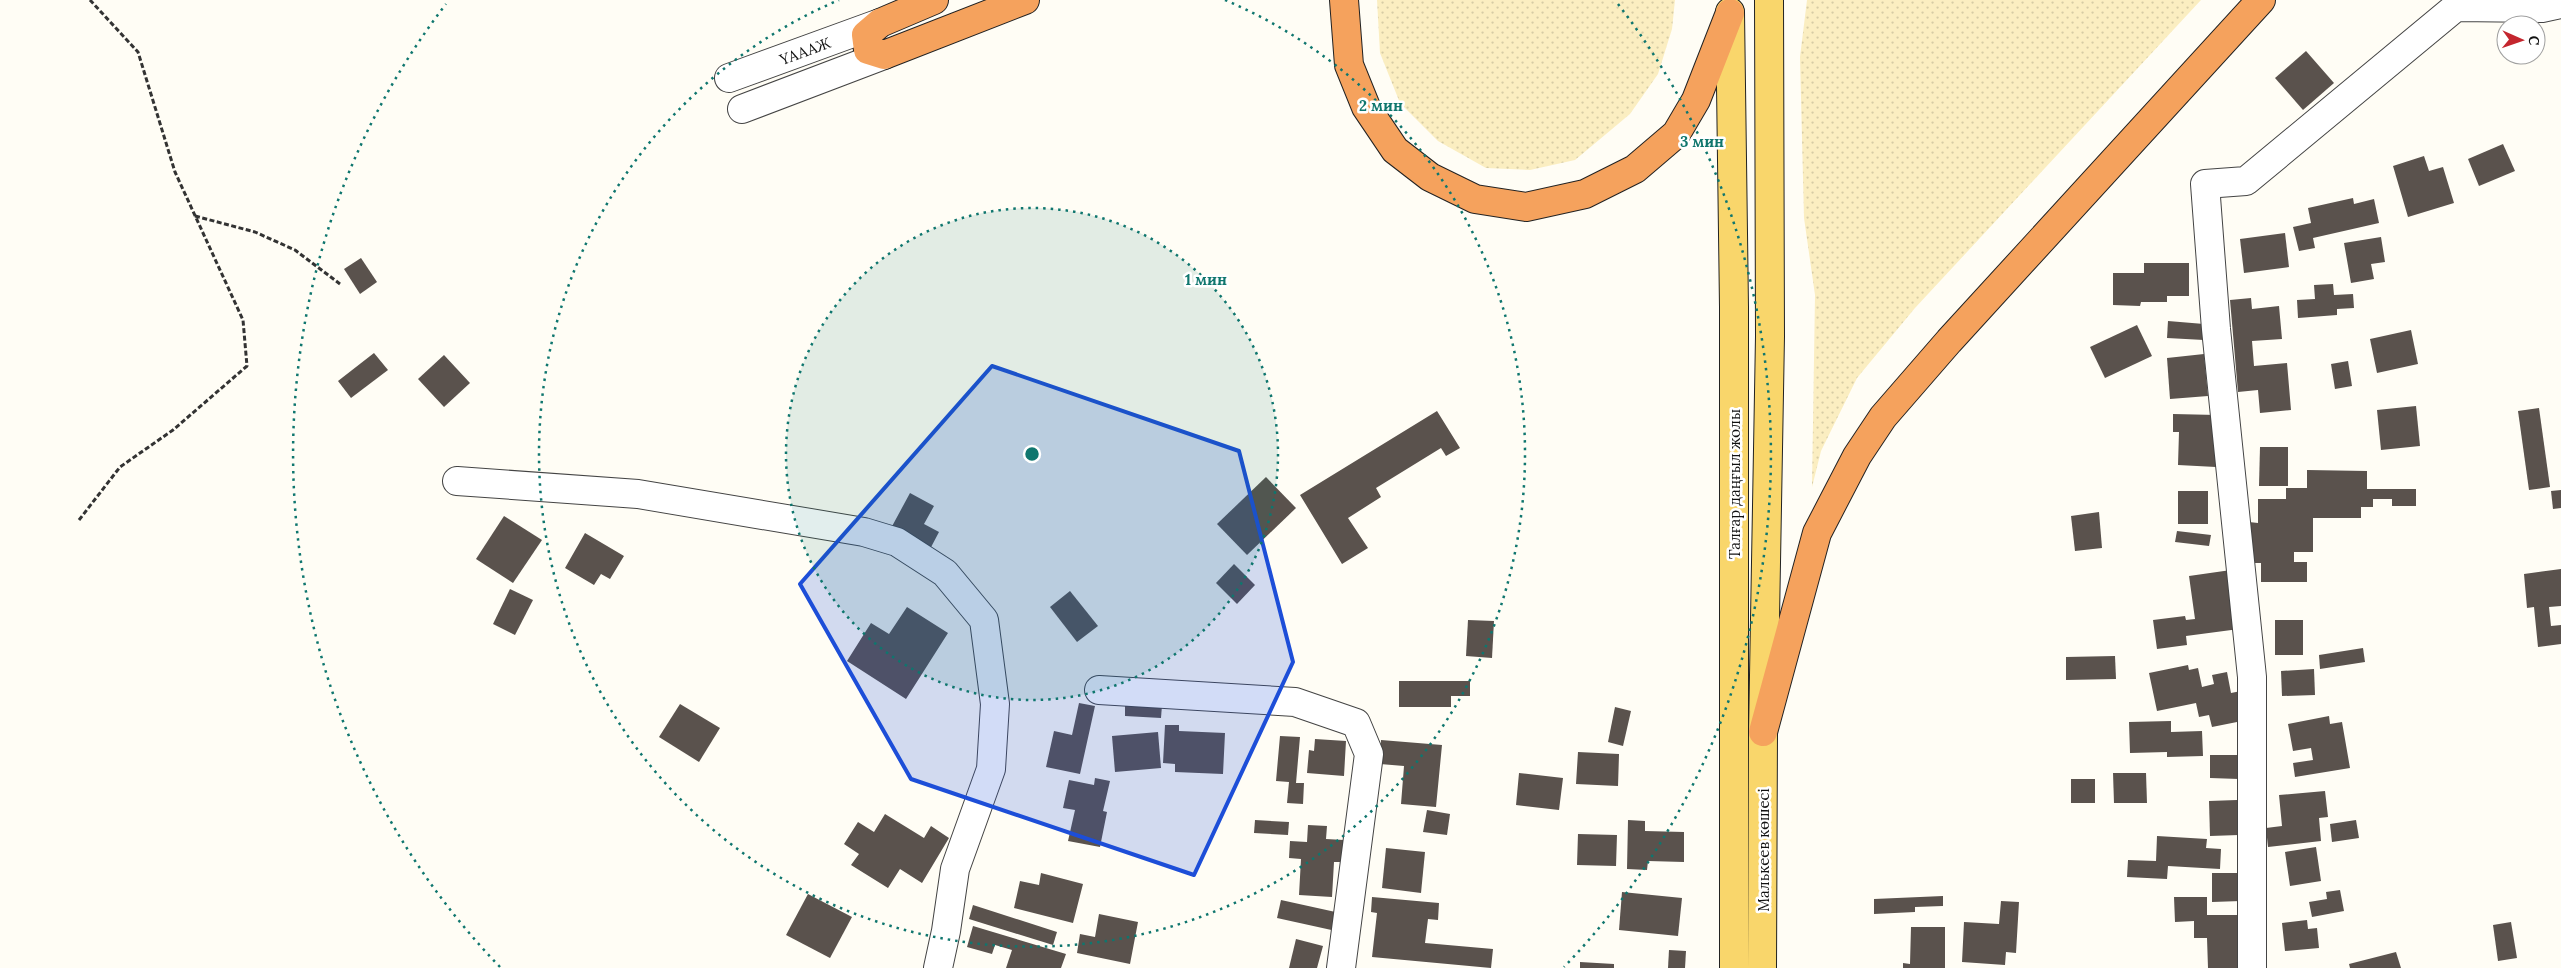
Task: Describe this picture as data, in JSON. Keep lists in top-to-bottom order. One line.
{"streets":{"main road":["Талғар даңғыл жолы","Малькеев көшесі"],"street":["ҮАААЖ"]},"north":"right","rings":["2 мин","3 мин","1 мин"]}
